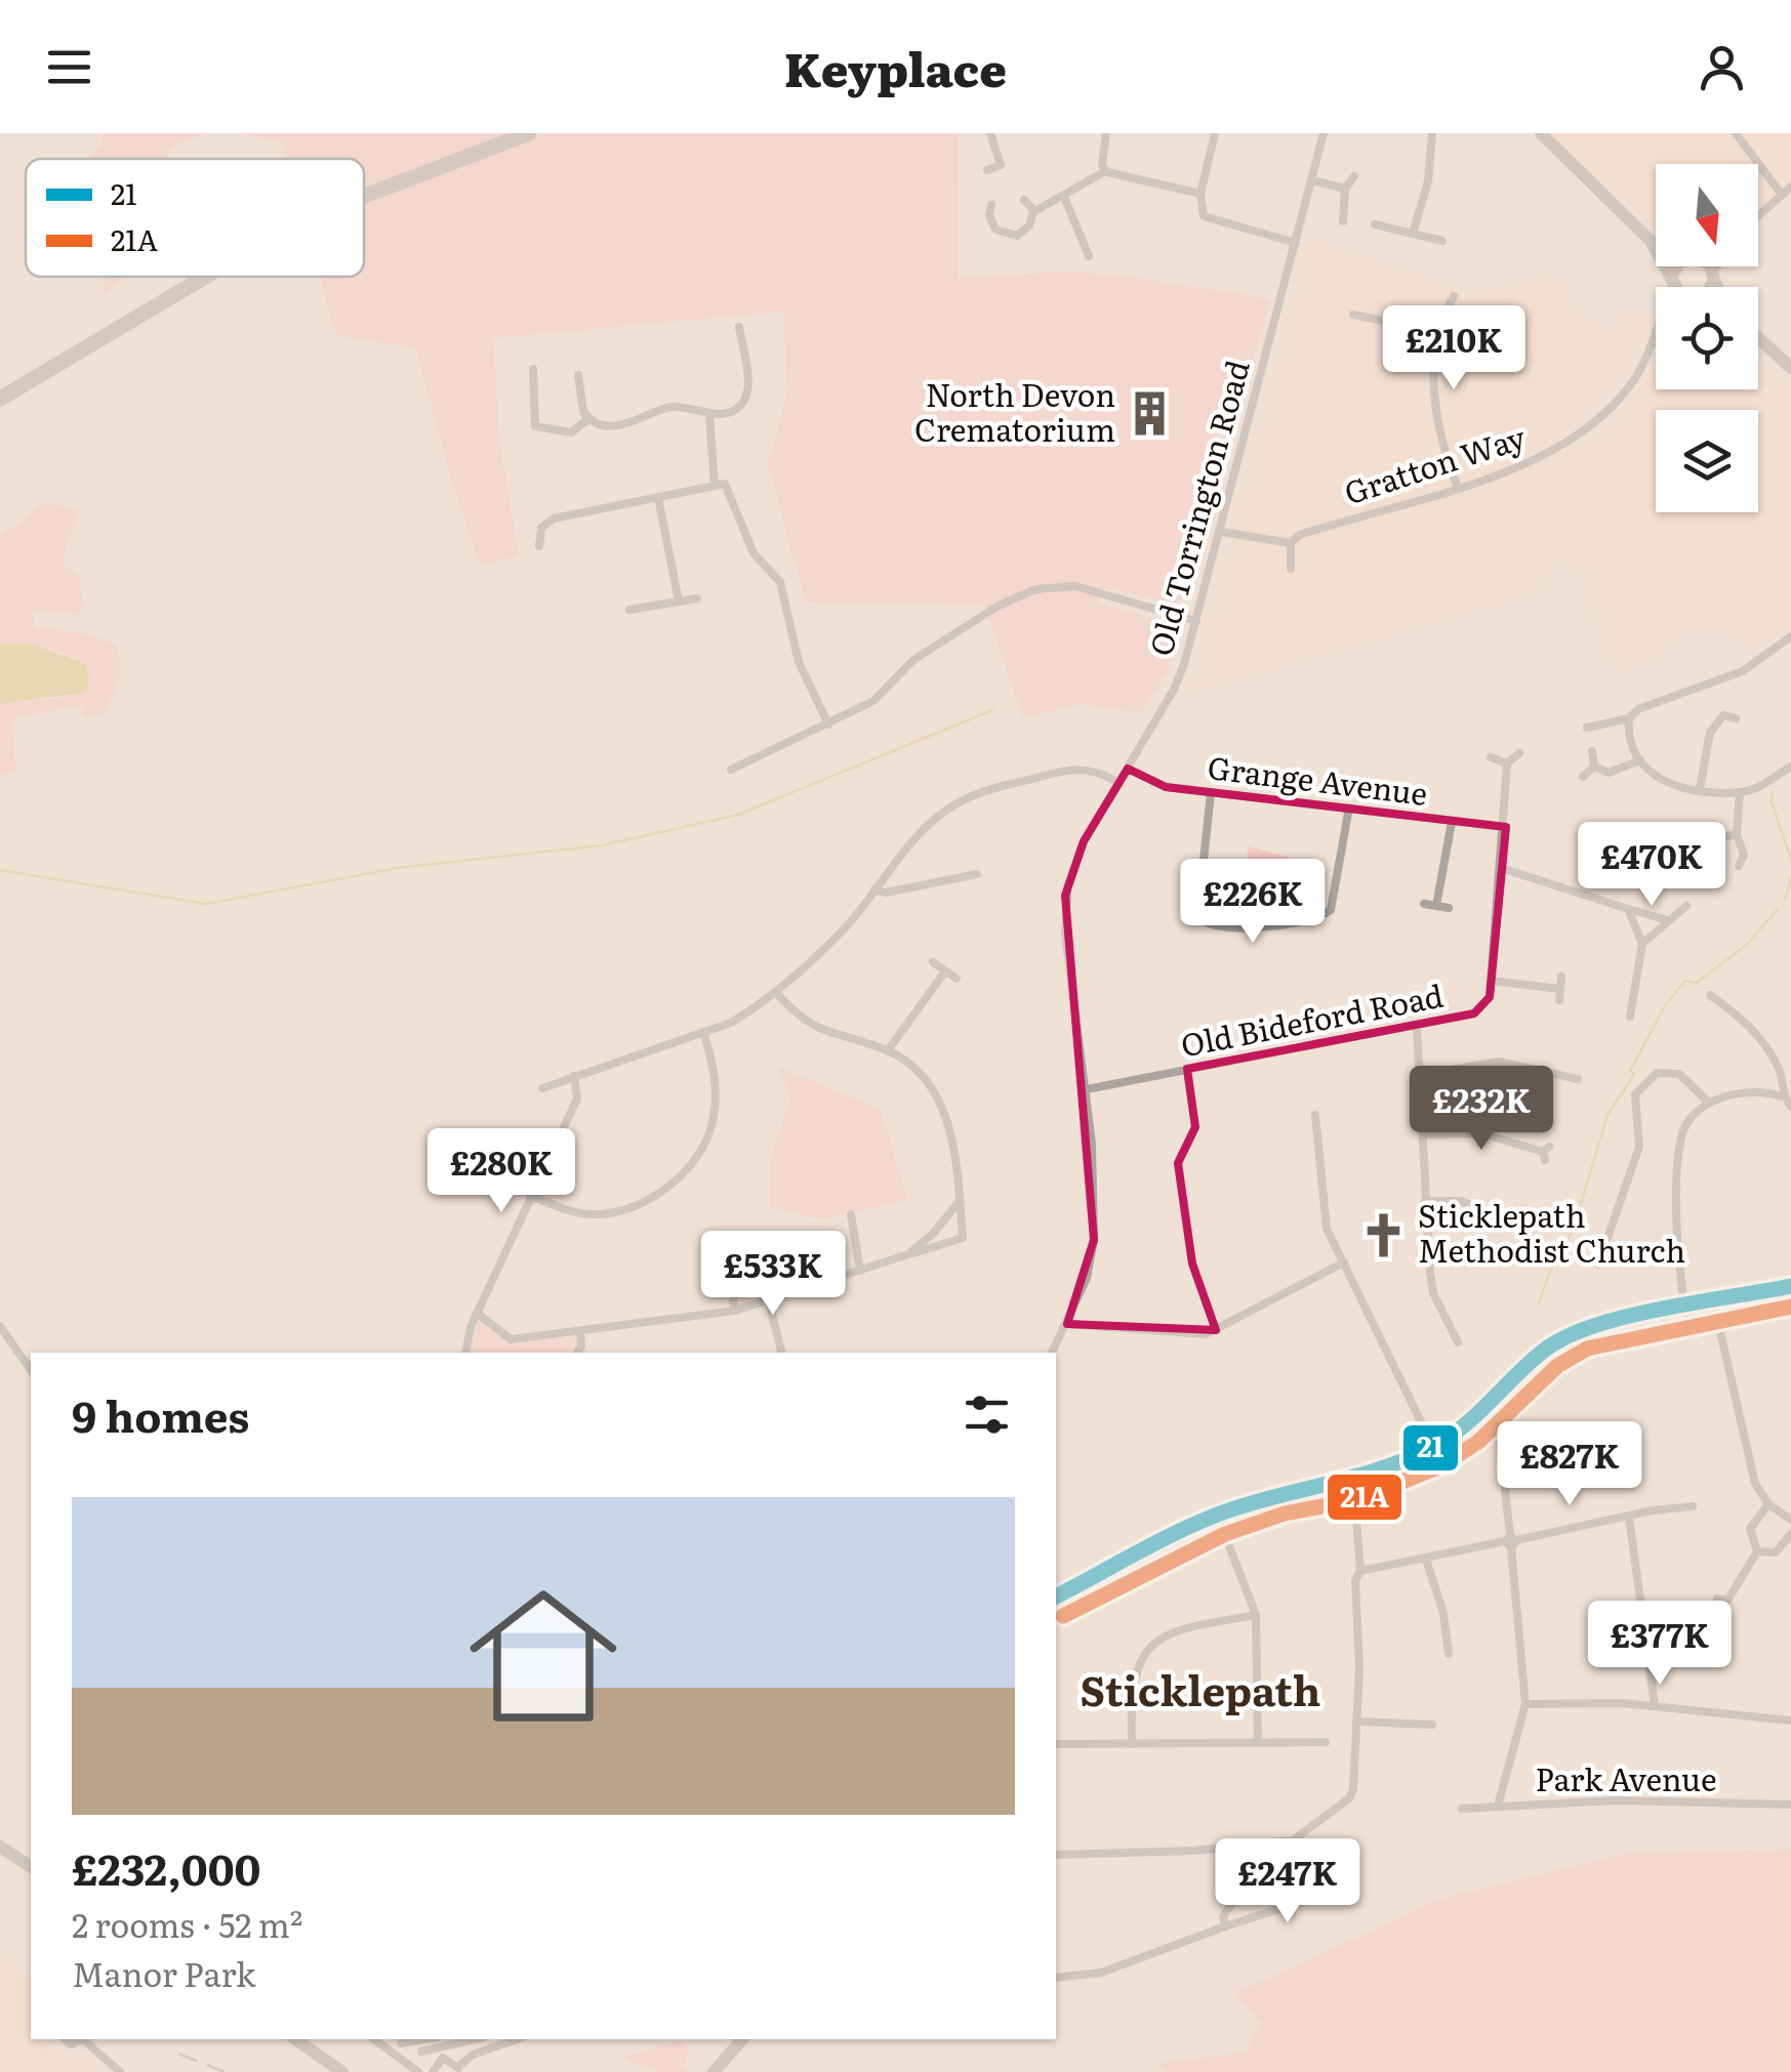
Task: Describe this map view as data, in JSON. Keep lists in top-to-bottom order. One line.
{"streets":{"street":["Gratton Way","Old Torrington Road","Grange Avenue","Old Bideford Road","Park Avenue"]},"crossings":[["Old Torrington Road","Grange Avenue"],["Old Torrington Road","Old Bideford Road"]],"districts":["Sticklepath"],"places":{"building":["North Devon Crematorium"],"church":["Sticklepath Methodist Church"]},"lines":["transit line 21","transit line 21A"],"legend":["21","21A"],"north":"bottom","page":{"header":"Keyplace","price":["£210K","£470K","£226K","£232K","£280K","£533K","£827K","£377K","£247K"],"heading":"9 homes","list":[{"name":"£232,000","note":"2 rooms · 52 m² · Manor Park"}]}}
